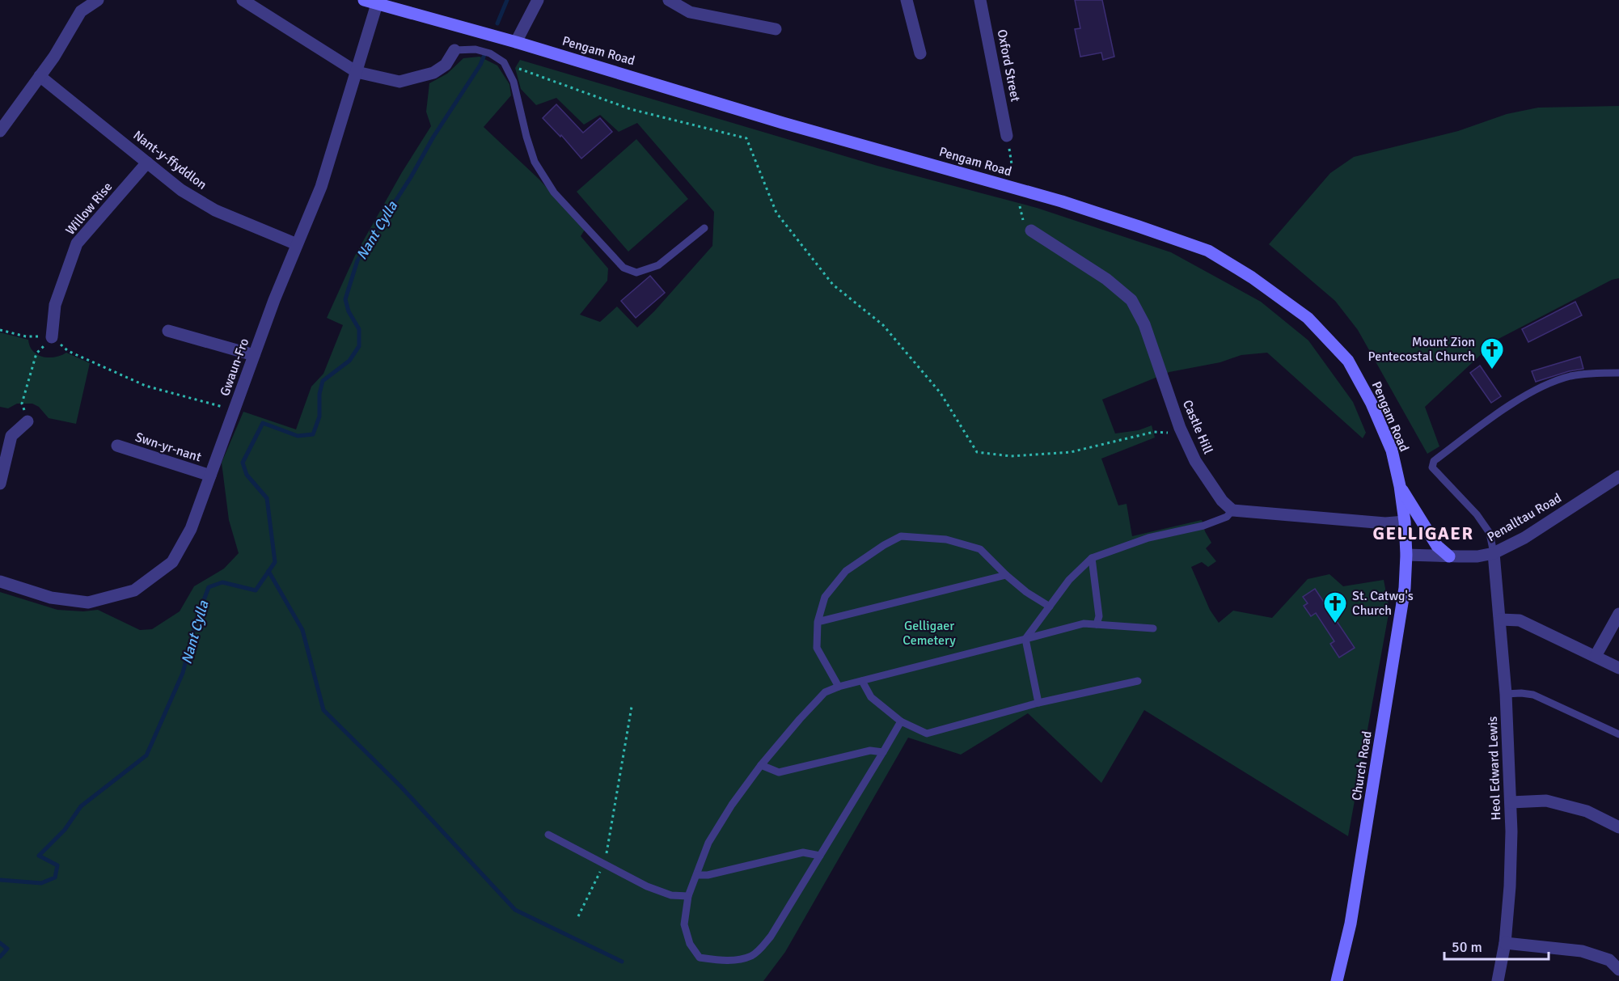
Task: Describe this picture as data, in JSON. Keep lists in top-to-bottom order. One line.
{"streets":{"main road":["Pengam Road","Church Road"],"street":["Oxford Street","Nant-y-ffyddlon","Willow Rise","Gwaun-Fro","Castle Hill","Swn-yr-nant","Penalltau Road","Heol Edward Lewis"]},"crossings":[["Pengam Road","Gwaun-Fro"],["Pengam Road","Penalltau Road"],["Pengam Road","Church Road"],["Nant-y-ffyddlon","Willow Rise"],["Nant-y-ffyddlon","Gwaun-Fro"],["Gwaun-Fro","Swn-yr-nant"],["Penalltau Road","Church Road"],["Penalltau Road","Heol Edward Lewis"]],"districts":["GELLIGAER"],"water":["Nant Cylla"],"parks":["Gelligaer Cemetery"],"places":{"church":["Mount Zion Pentecostal Church","St. Catwg's Church"]},"scale_bar":"50 m"}
